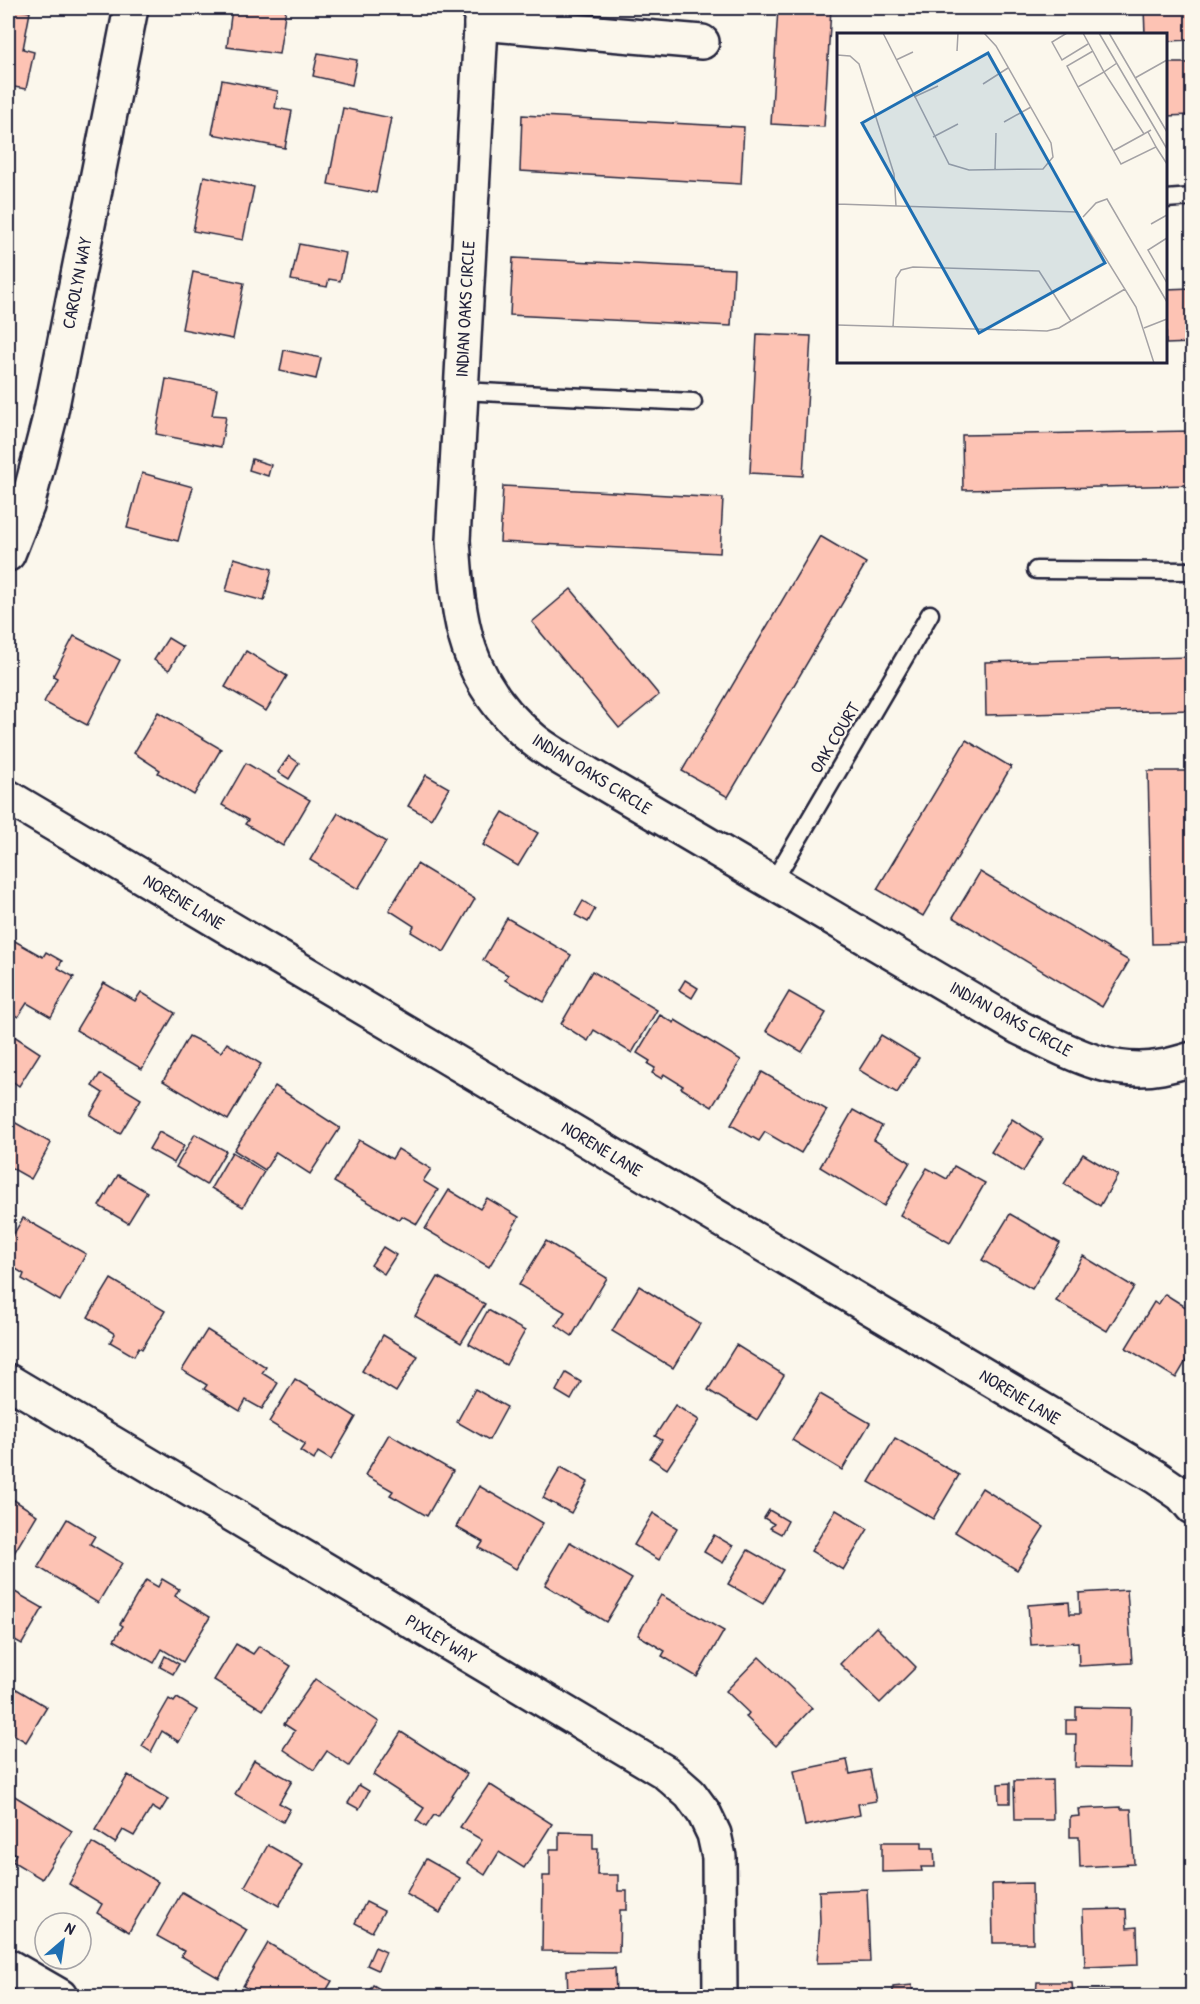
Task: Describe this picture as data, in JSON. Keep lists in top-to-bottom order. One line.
{"streets":{"street":["CAROLYN WAY","INDIAN OAKS CIRCLE","NORENE LANE","PIXLEY WAY"],"lane":["OAK COURT"]},"crossings":[["INDIAN OAKS CIRCLE","OAK COURT"]],"north":"top right"}
